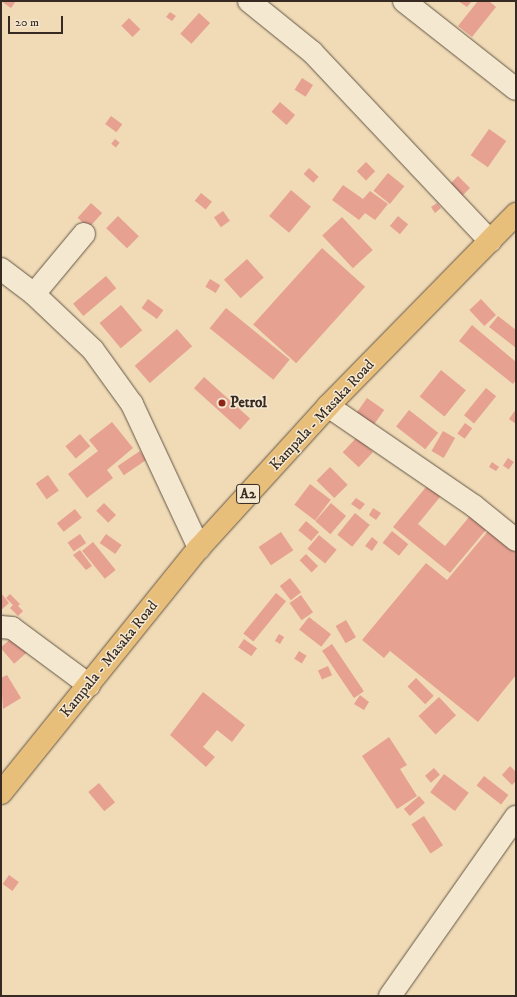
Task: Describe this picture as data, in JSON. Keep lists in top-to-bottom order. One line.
{"streets":{"main road":["Kampala - Masaka Road","A2"]},"places":["Petrol"],"scale_bar":"20 m"}
